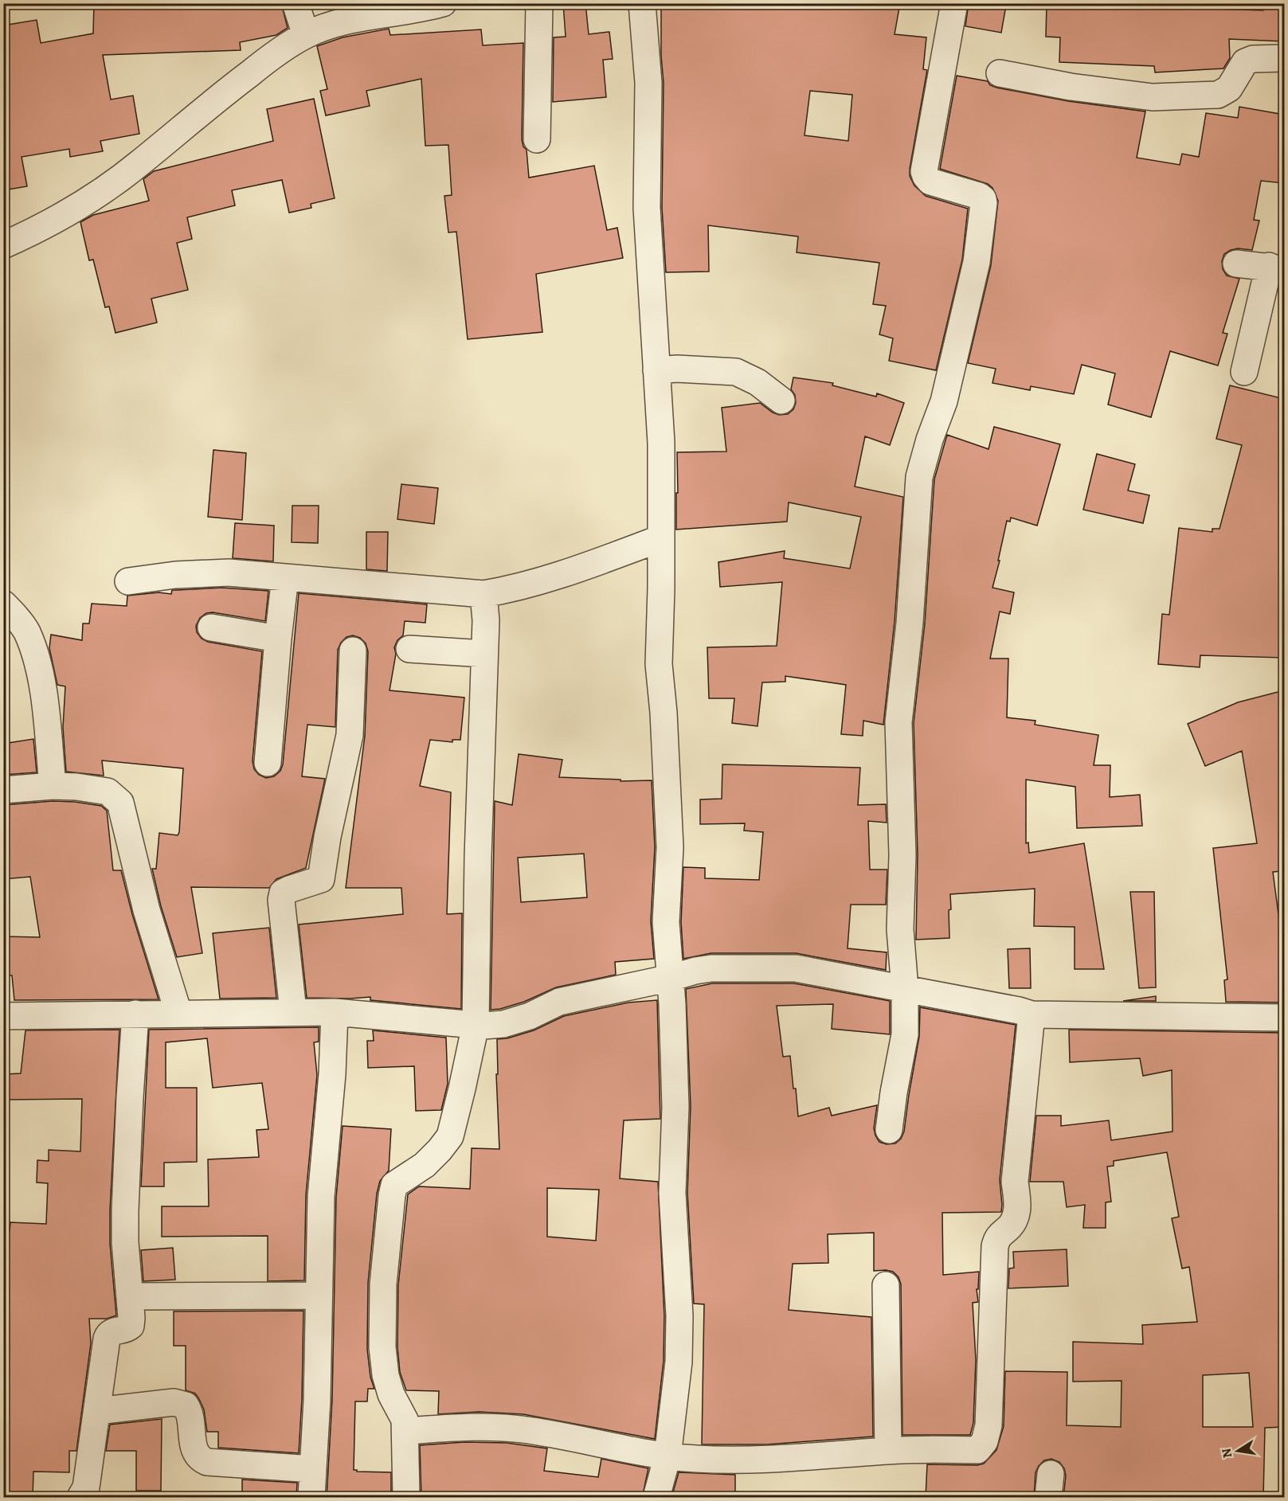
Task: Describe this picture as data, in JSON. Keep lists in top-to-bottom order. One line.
{"north":"left"}
